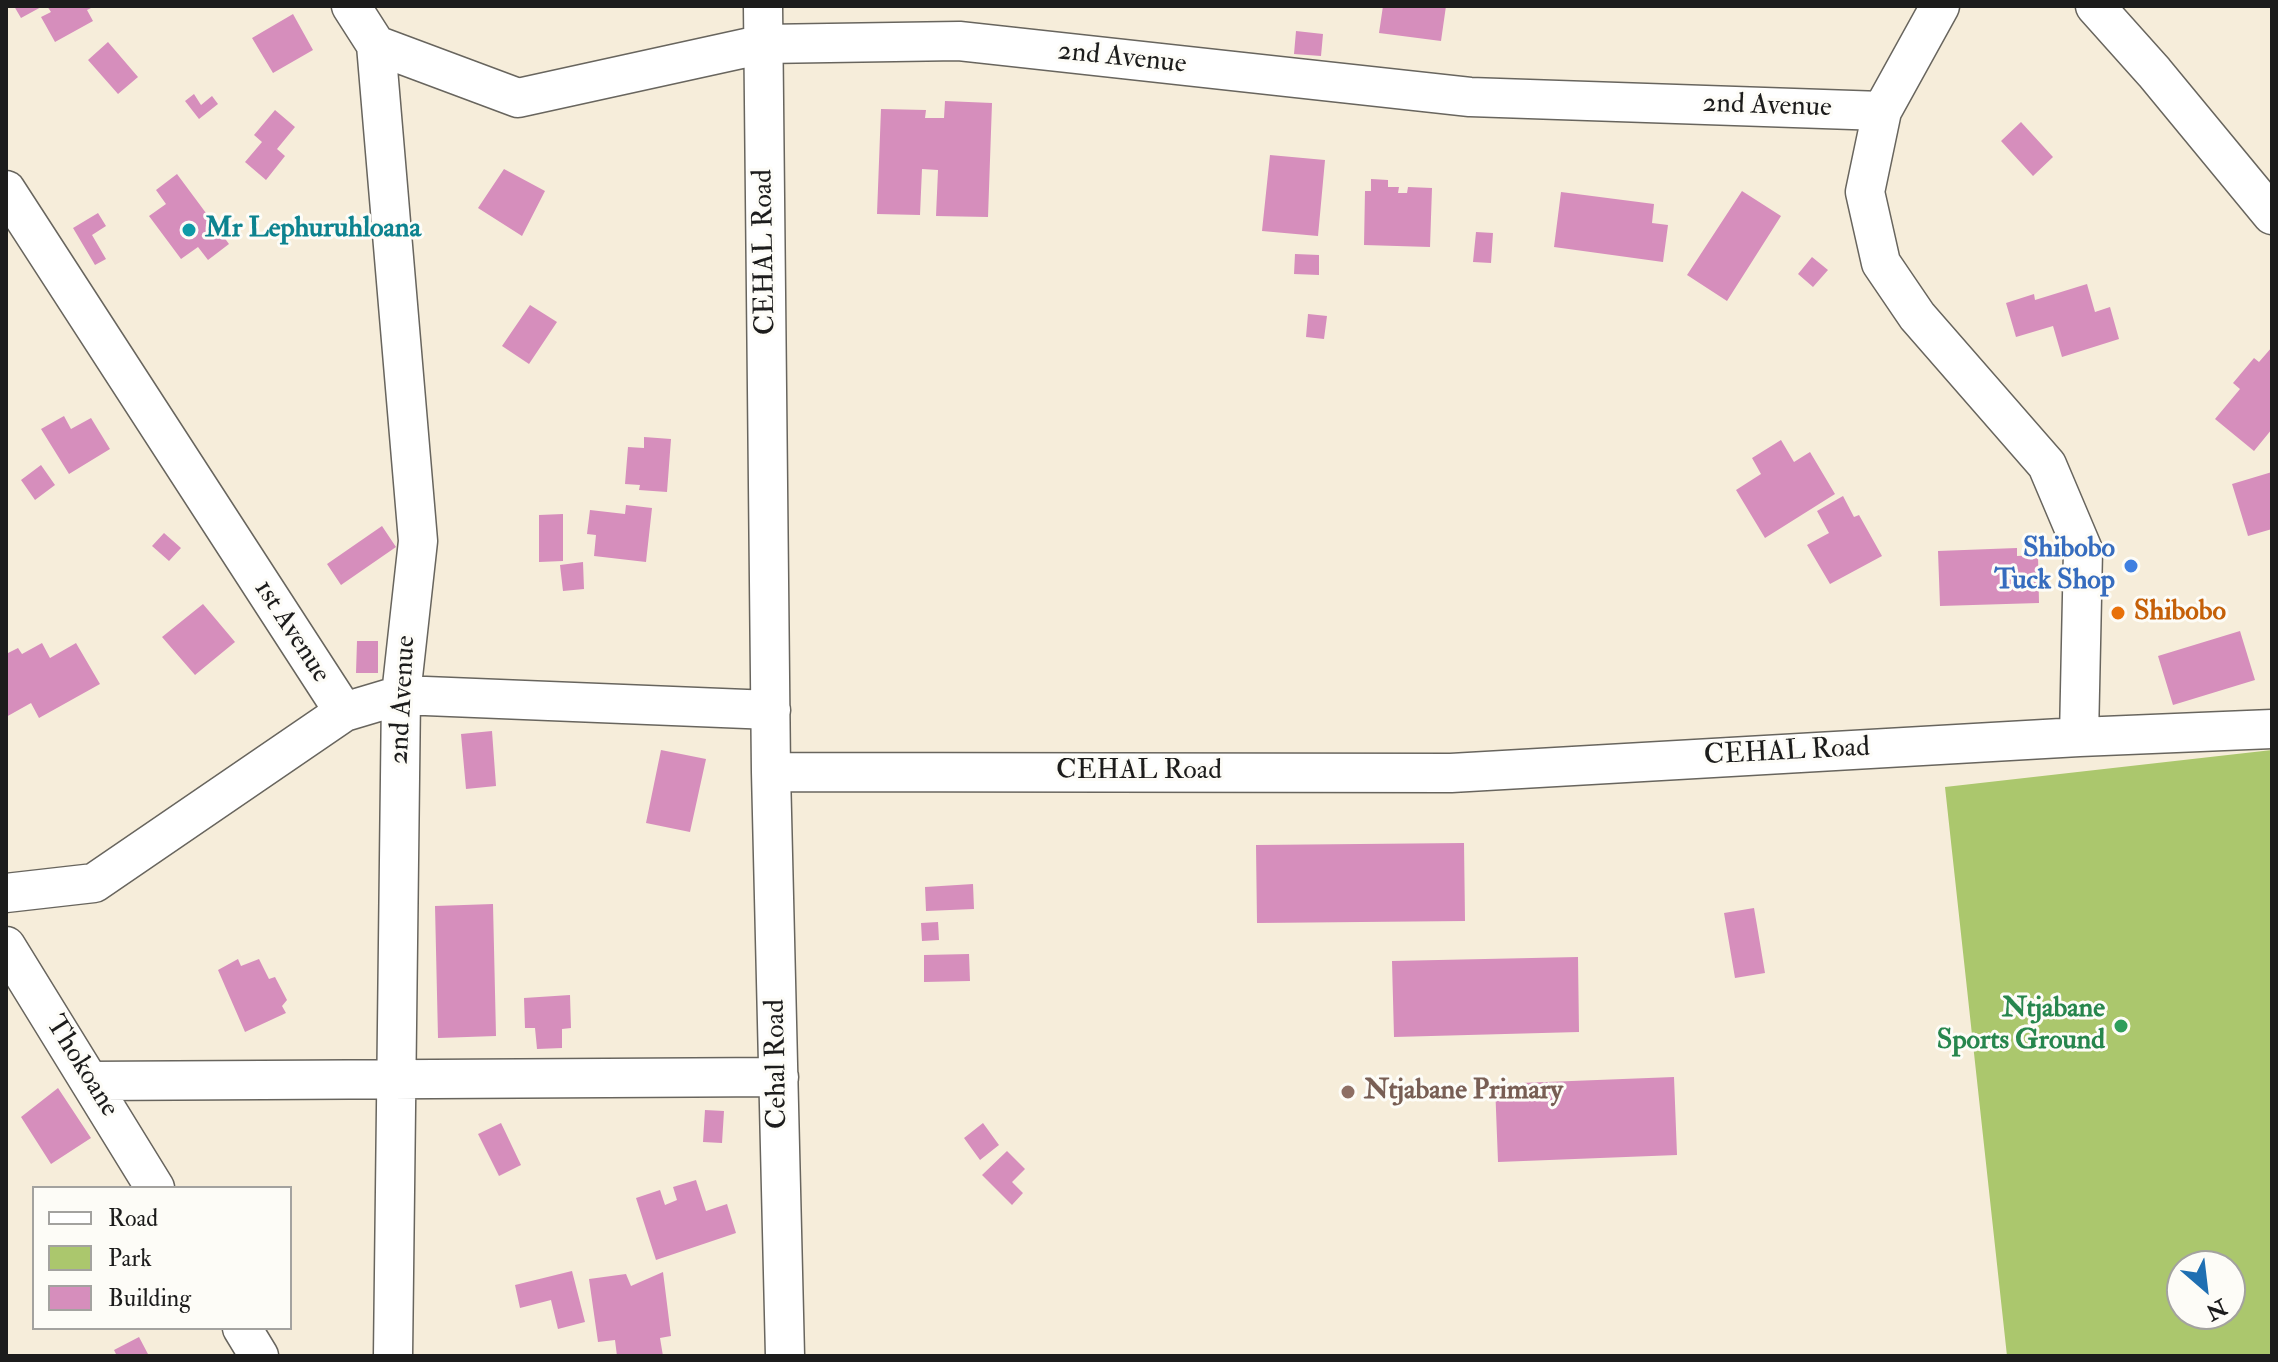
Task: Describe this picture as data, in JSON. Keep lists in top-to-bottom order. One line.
{"streets":{"street":["2nd Avenue","CEHAL Road","1st Avenue","Cehal Road","Thokoane"]},"crossings":[["2nd Avenue","CEHAL Road"],["2nd Avenue","1st Avenue"],["CEHAL Road","1st Avenue"],["CEHAL Road","Cehal Road"]],"places":["Mr Lephuruhloana","Shibobo Tuck Shop","Shibobo","Ntjabane Sports Ground","Ntjabane Primary"],"legend":["Road","Park","Building"],"north":"bottom right"}
